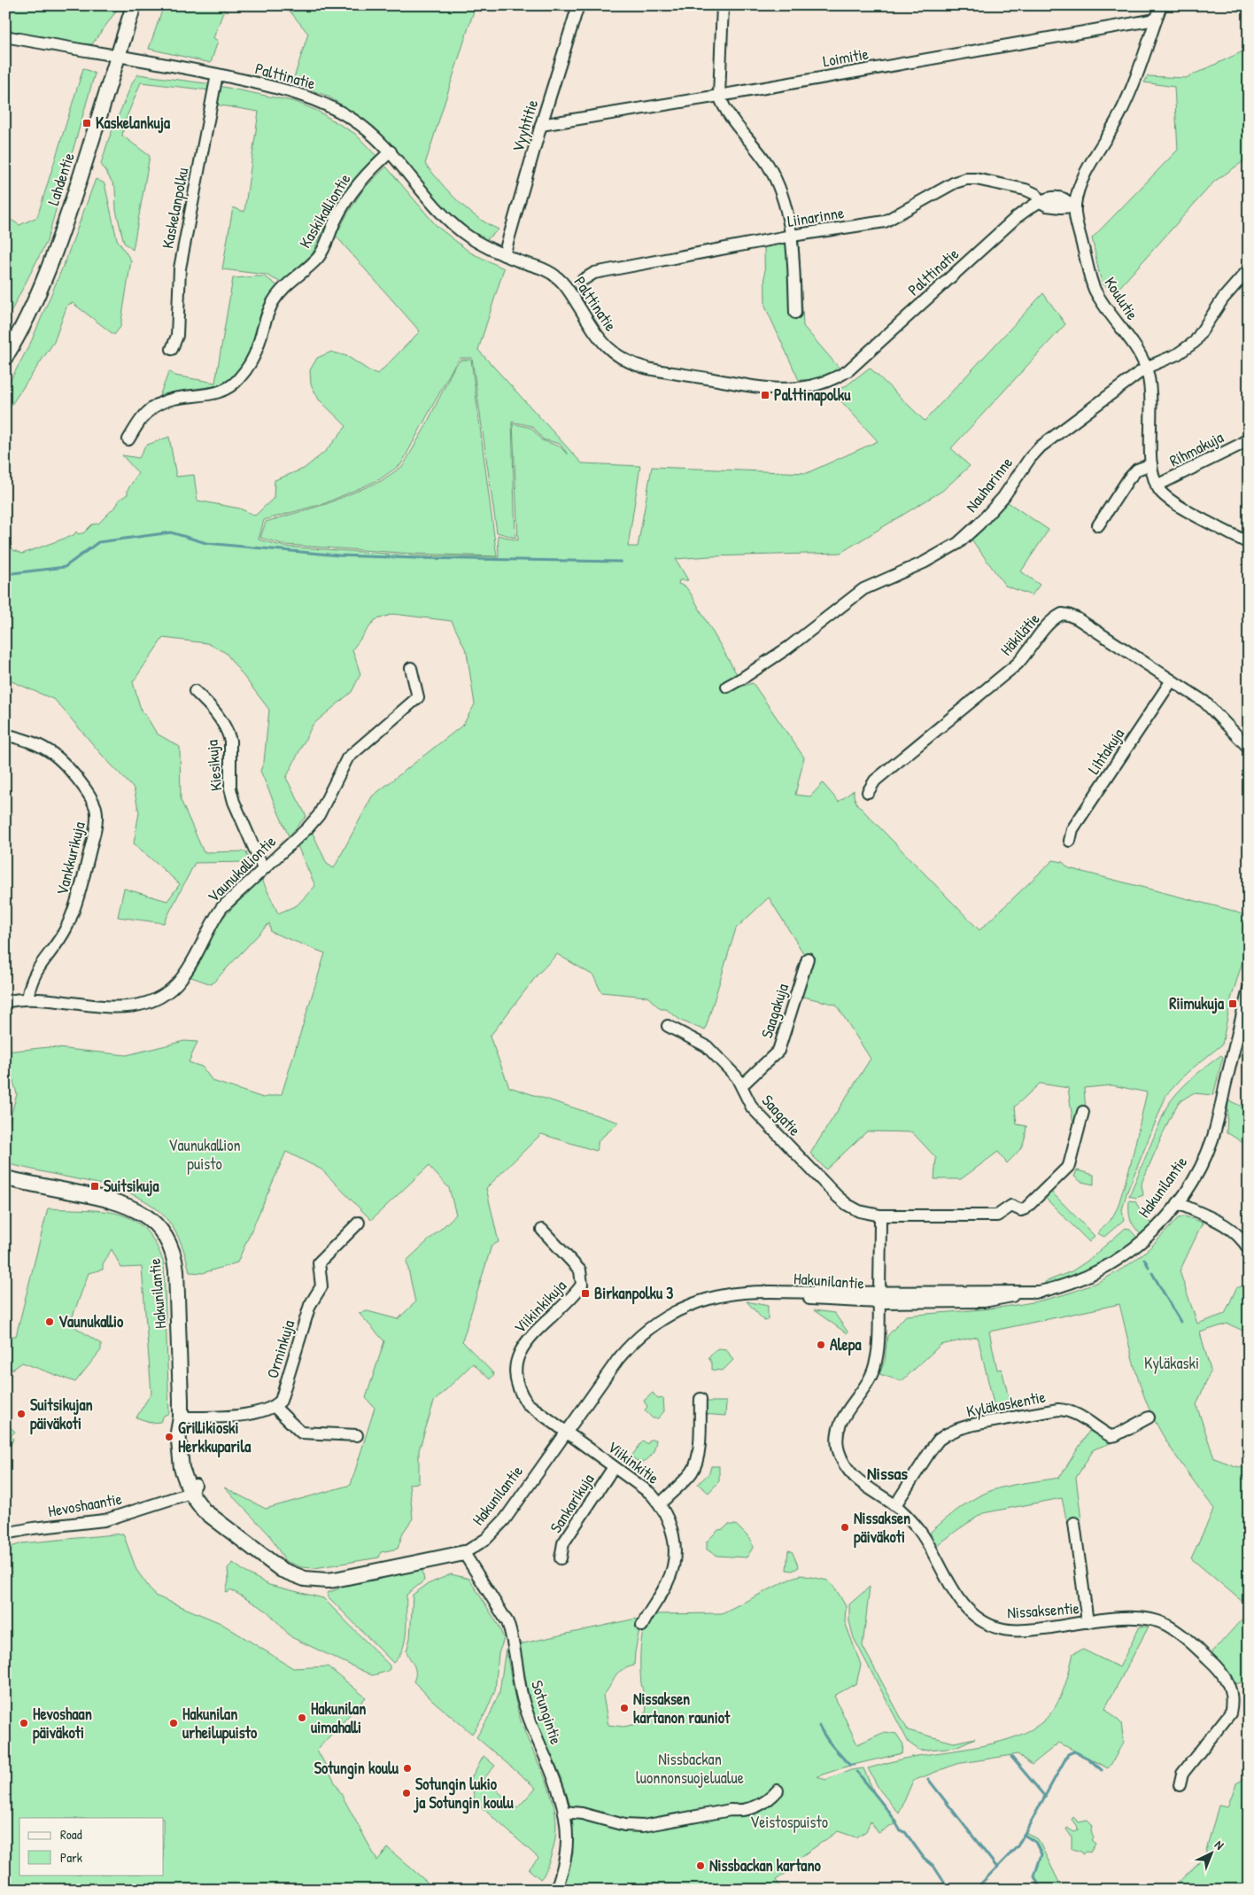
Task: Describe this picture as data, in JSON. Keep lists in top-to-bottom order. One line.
{"streets":{"main road":["Lahdentie","Hakunilantie"],"street":["Loimitie","Palttinatie","Vyyhtitie","Kaskelanpolku","Kaskikalliontie","Liinarinne","Koulutie","Rihmakuja","Nauharinne","Häkilätie","Lihtakuja","Kiesikuja","Vankkurikuja","Vaunukalliontie","Saagakuja","Saagatie","Viikinkikuja","Orminkuja","Kyläkaskentie","Viikinkitie","Sankarikuja","Hevoshaantie","Nissaksentie","Sotungintie"]},"crossings":[["Loimitie","Vyyhtitie"],["Loimitie","Koulutie"],["Palttinatie","Vyyhtitie"],["Palttinatie","Lahdentie"],["Palttinatie","Kaskelanpolku"],["Palttinatie","Kaskikalliontie"],["Palttinatie","Liinarinne"],["Koulutie","Rihmakuja"],["Koulutie","Nauharinne"],["Häkilätie","Lihtakuja"],["Kiesikuja","Vaunukalliontie"],["Vankkurikuja","Vaunukalliontie"],["Saagakuja","Saagatie"],["Hakunilantie","Viikinkikuja"],["Hakunilantie","Viikinkitie"],["Hakunilantie","Hevoshaantie"],["Hakunilantie","Nissaksentie"],["Hakunilantie","Sotungintie"],["Viikinkikuja","Viikinkitie"],["Kyläkaskentie","Nissaksentie"],["Viikinkitie","Sankarikuja"]],"districts":["Nissas"],"parks":["Vaunukallion puisto","Kyläkaski","Nissbackan luonnonsuojelualue","Veistospuisto"],"places":{"transit":["Kaskelankuja","Palttinapolku","Riimukuja","Suitsikuja","Birkanpolku 3"],"other":["Vaunukallio","Alepa","Suitsikujan päiväkoti","Grillikioski Herkkuparila","Nissaksen päiväkoti","Nissaksen kartanon rauniot","Hakunilan uimahalli","Hevoshaan päiväkoti","Hakunilan urheilupuisto","Sotungin koulu","Sotungin lukio ja Sotungin koulu","Nissbackan kartano"]},"legend":["Road","Park"],"north":"top right"}
